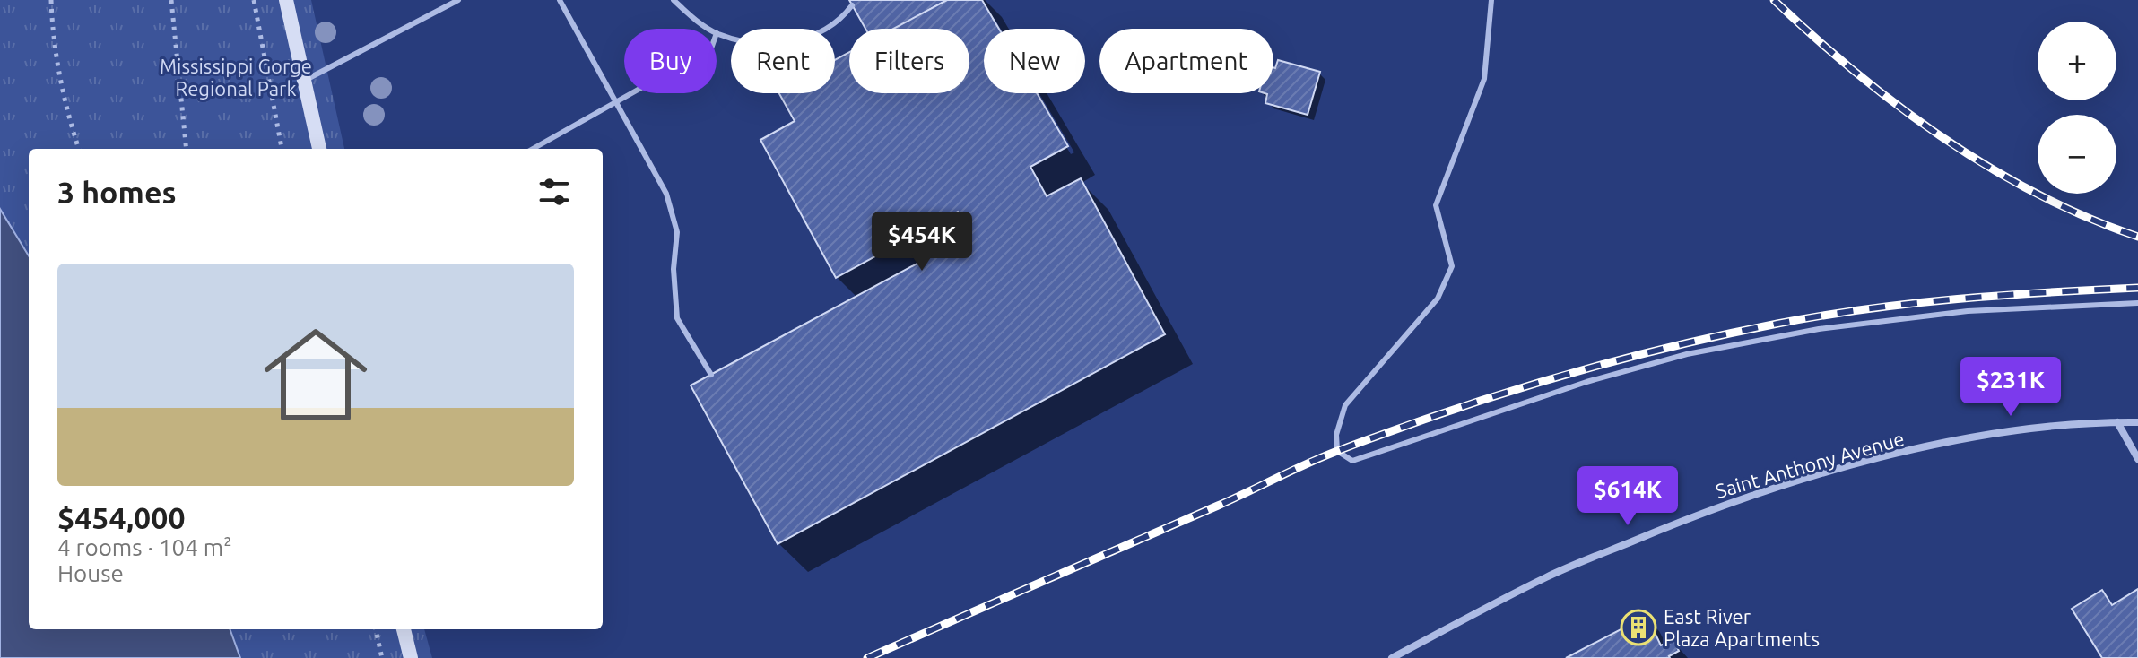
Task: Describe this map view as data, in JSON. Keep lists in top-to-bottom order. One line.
{"streets":{"street":["Saint Anthony Avenue"]},"parks":["Mississippi Gorge Regional Park"],"places":{"building":["East River Plaza Apartments"]},"page":{"map_buttons":["+","−"],"chip":["Buy","Rent","Filters","New","Apartment"],"heading":"3 homes","price":["$454K","$231K","$614K"],"list":[{"name":"$454,000","note":"4 rooms · 104 m² · House"}]}}
